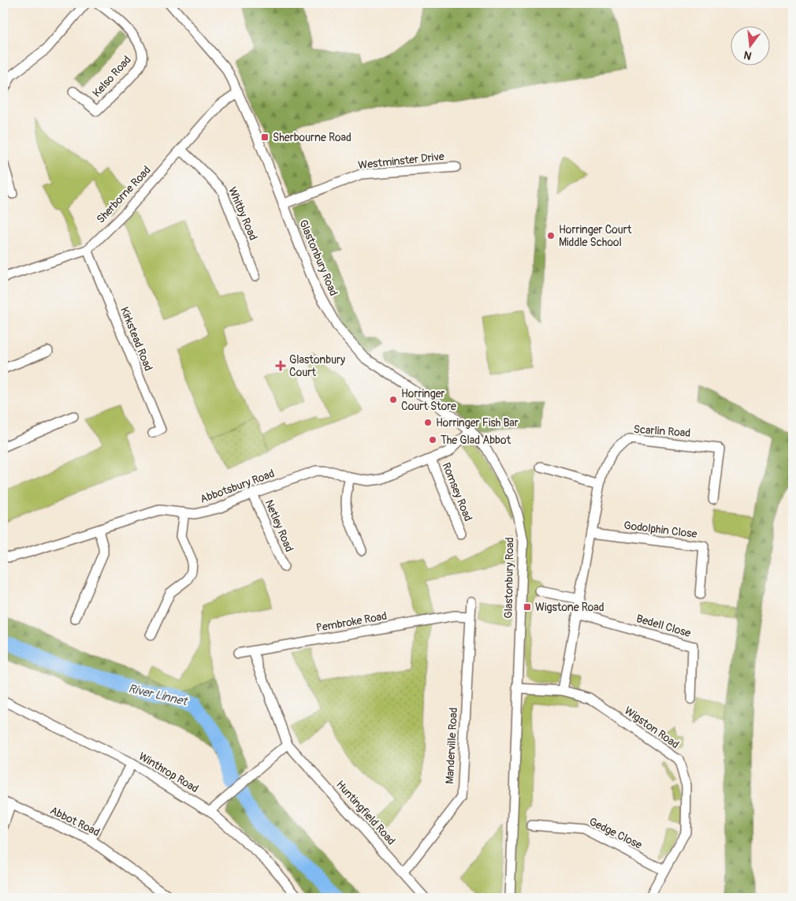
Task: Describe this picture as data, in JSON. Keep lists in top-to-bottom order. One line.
{"streets":{"street":["Kelso Road","Westminster Drive","Sherborne Road","Whitby Road","Glastonbury Road","Kirkstead Road","Scarlin Road","Abbotsbury Road","Romsey Road","Netley Road","Godolphin Close","Pembroke Road","Bedell Close","Wigston Road","Manderville Road","Winthrop Road","Huntingfield Road","Abbot Road","Gedge Close"]},"crossings":[["Westminster Drive","Glastonbury Road"],["Sherborne Road","Whitby Road"],["Sherborne Road","Glastonbury Road"],["Sherborne Road","Kirkstead Road"],["Glastonbury Road","Abbotsbury Road"],["Glastonbury Road","Wigston Road"],["Scarlin Road","Godolphin Close"],["Scarlin Road","Bedell Close"],["Scarlin Road","Wigston Road"],["Abbotsbury Road","Romsey Road"],["Abbotsbury Road","Netley Road"],["Pembroke Road","Manderville Road"],["Pembroke Road","Huntingfield Road"],["Wigston Road","Gedge Close"],["Manderville Road","Huntingfield Road"]],"water":["River Linnet"],"places":{"transit":["Sherbourne Road","Wigstone Road"],"other":["Horringer Court Middle School","Horringer Court Store","Horringer Fish Bar","The Glad Abbot"],"health":["Glastonbury Court"]},"north":"bottom"}
